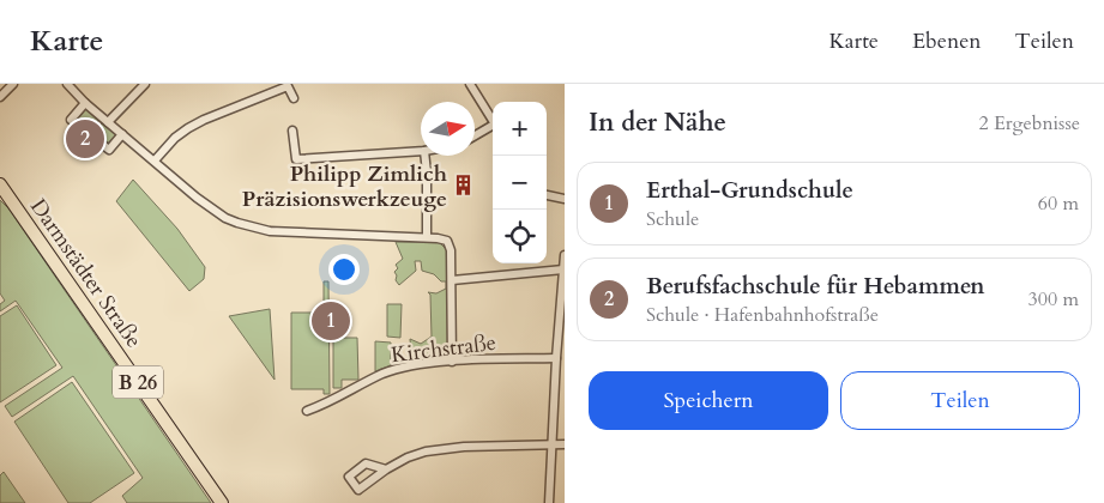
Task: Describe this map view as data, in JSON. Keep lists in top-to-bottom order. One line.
{"streets":{"main road":["Darmstädter Straße","B 26"],"street":["Kirchstraße"]},"places":{"building":["Philipp Zimlich Präzisionswerkzeuge"]},"north":"right","page":{"header":"Karte","nav":["Karte","Ebenen","Teilen"],"heading":["In der Nähe","2 Ergebnisse"],"map_buttons":["+","−"],"pins":["2","1"],"list":[{"mark":"1","name":"Erthal-Grundschule","note":"Schule","value":"60 m"},{"mark":"2","name":"Berufsfachschule für Hebammen","note":"Schule · Hafenbahnhofstraße","value":"300 m"}],"buttons":["Speichern","Teilen"]}}
